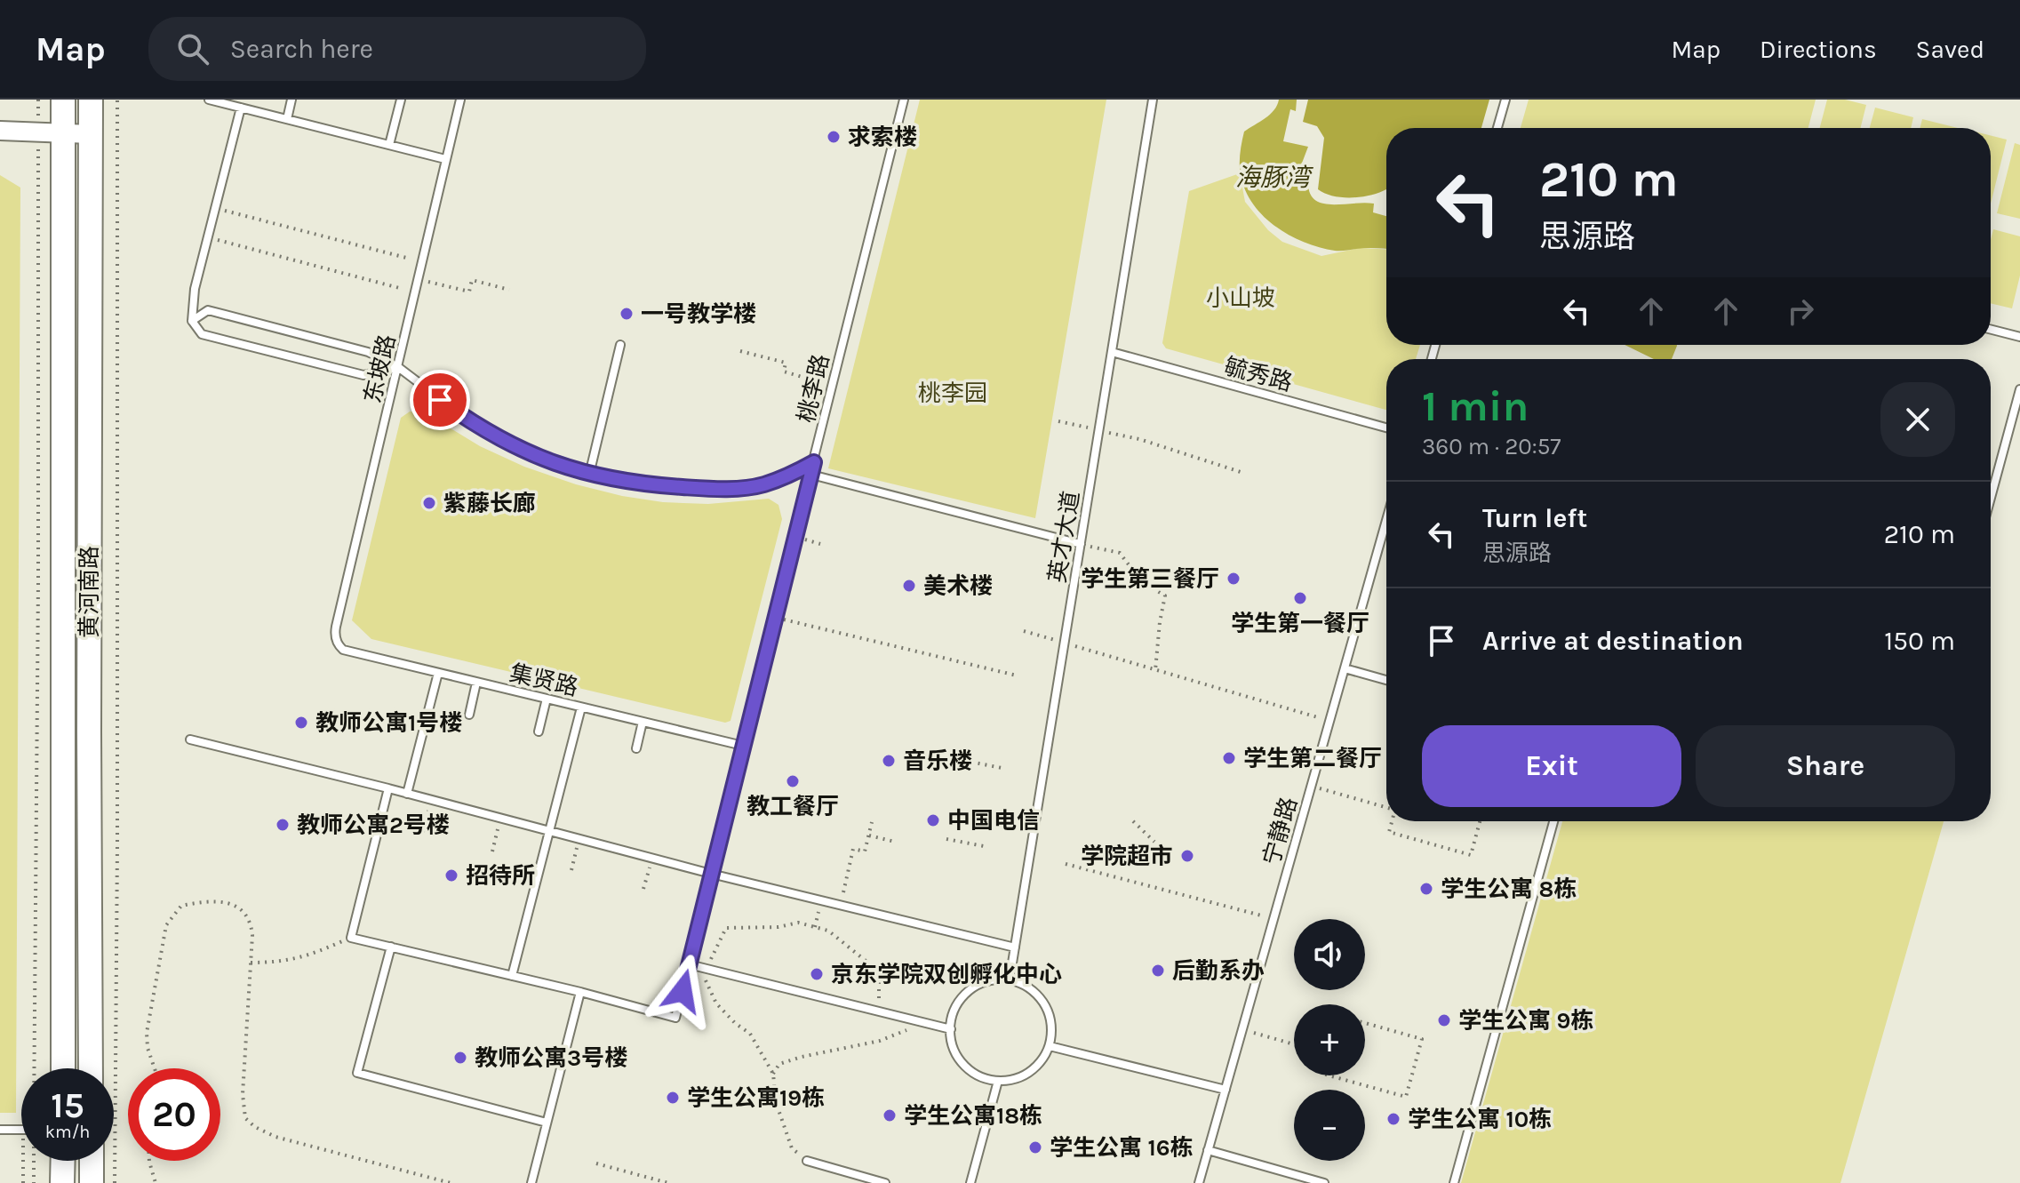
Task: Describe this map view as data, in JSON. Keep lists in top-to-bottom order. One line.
{"streets":{"main road":["黄河南路"],"lane":["东坡路","毓秀路","桃李路","英才大道","集贤路","宁静路"]},"crossings":[["东坡路","集贤路"],["毓秀路","英才大道"],["桃李路","集贤路"]],"water":["海豚湾"],"parks":["小山坡","桃李园"],"places":["求索楼","一号教学楼","紫藤长廊","学生第三餐厅","美术楼","学生第一餐厅","教师公寓1号楼","学生第二餐厅","音乐楼","教工餐厅","中国电信","教师公寓2号楼","学院超市","招待所","学生公寓 8栋","后勤系办","京东学院双创孵化中心","学生公寓 9栋","教师公寓3号楼","学生公寓19栋","学生公寓18栋","学生公寓 10栋","学生公寓 16栋"],"page":{"header":"Map","search":"Search here","nav":["Map","Directions","Saved"],"turn":["210 m","思源路"],"heading":["1 min","360 m · 20:57"],"list":[{"name":"Turn left","note":"思源路","value":"210 m"},{"name":"Arrive at destination","value":"150 m"}],"buttons":["Exit","Share"],"map_buttons":["+","−"],"speed":"15 km/h","limit":"20"}}
